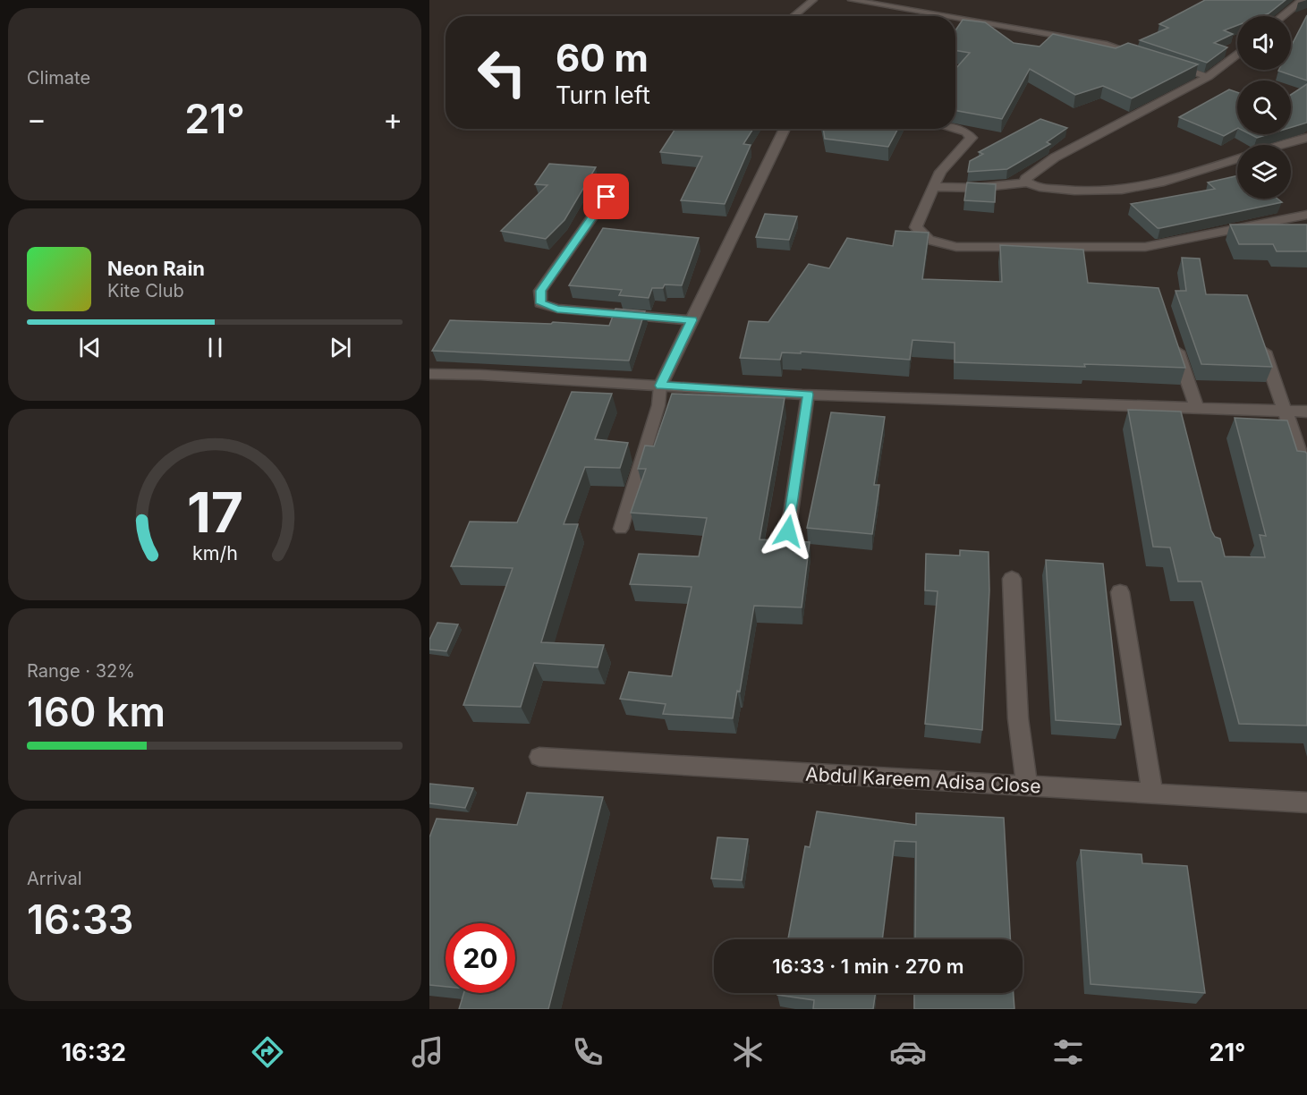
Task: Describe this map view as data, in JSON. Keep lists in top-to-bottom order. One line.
{"streets":{"street":["Abdul Kareem Adisa Close"]},"page":{"tile":["Climate",["Range · 32%","160 km"],["Arrival","16:33"]],"turn":["60 m","Turn left"],"heat":["−","21°","+"],"song":["Neon Rain","Kite Club"],"limit":"20","trip":"16:33 · 1 min · 270 m","tabs":["16:32","21°"],"gauge":["17","km/h"]}}
